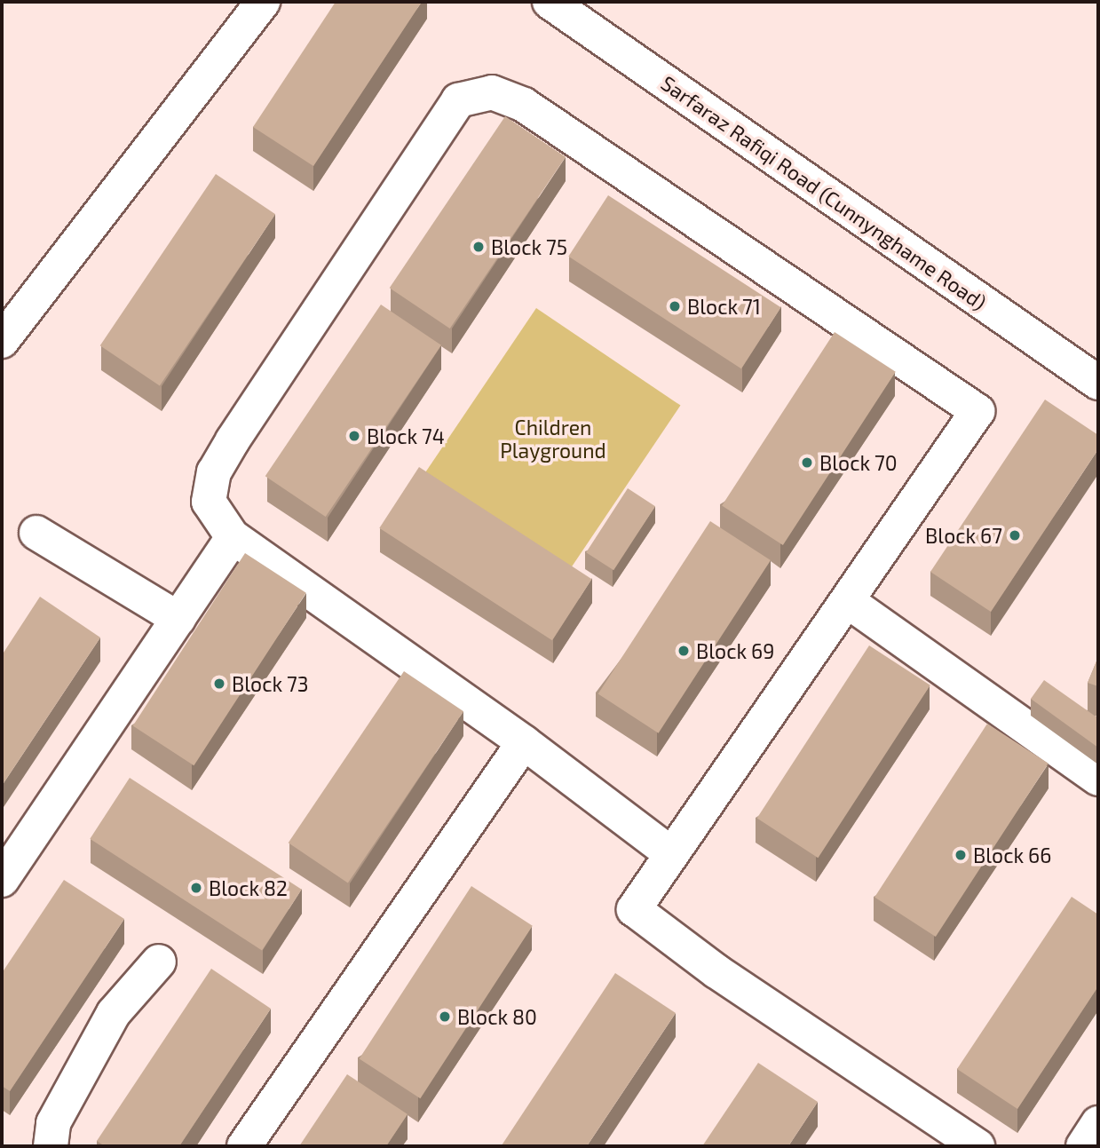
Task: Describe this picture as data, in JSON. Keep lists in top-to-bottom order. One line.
{"streets":{"street":["Sarfaraz Rafiqi Road (Cunnynghame Road)"]},"parks":["Children Playground"],"places":["Block 75","Block 71","Block 74","Block 70","Block 67","Block 69","Block 73","Block 66","Block 82","Block 80"]}
